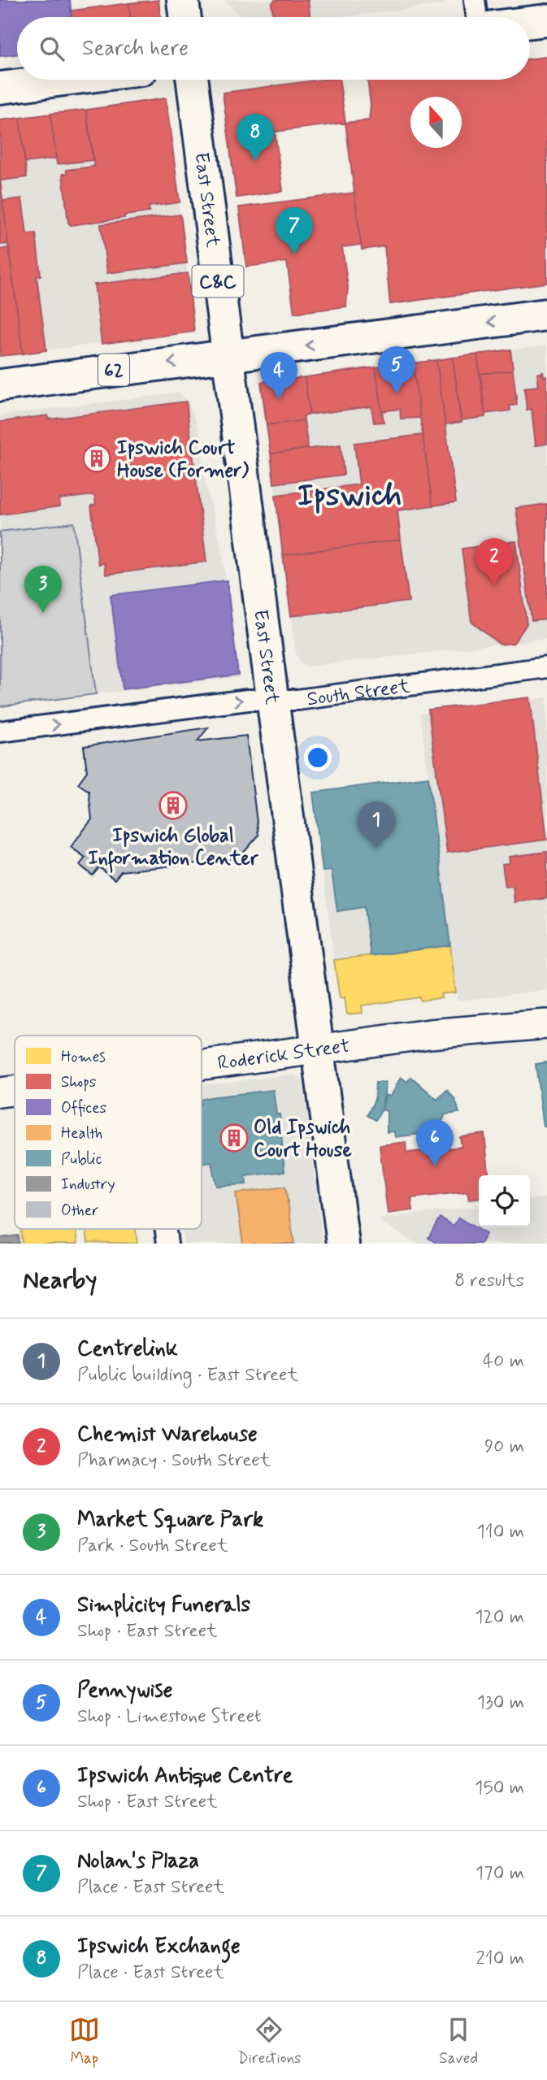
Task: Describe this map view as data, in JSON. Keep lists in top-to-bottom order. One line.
{"streets":{"main road":["East Street","C&C","62"],"street":["South Street","Roderick Street"]},"crossings":[["East Street","62"],["East Street","South Street"],["East Street","Roderick Street"]],"one_way":["South Street"],"districts":["Ipswich"],"places":{"building":["Ipswich Court House (Former)","Ipswich Global Information Center","Old Ipswich Court House"]},"legend":["Homes","Shops","Offices","Health","Public","Industry","Other"],"north":"top","page":{"search":"Search here","pins":["8","7","5","4","2","3","1","6"],"heading":["Nearby","8 results"],"list":[{"mark":"1","name":"Centrelink","note":"Public building · East Street","value":"40 m"},{"mark":"2","name":"Chemist Warehouse","note":"Pharmacy · South Street","value":"90 m"},{"mark":"3","name":"Market Square Park","note":"Park · South Street","value":"110 m"},{"mark":"4","name":"Simplicity Funerals","note":"Shop · East Street","value":"120 m"},{"mark":"5","name":"Pennywise","note":"Shop · Limestone Street","value":"130 m"},{"mark":"6","name":"Ipswich Antique Centre","note":"Shop · East Street","value":"150 m"},{"mark":"7","name":"Nolan's Plaza","note":"Place · East Street","value":"170 m"},{"mark":"8","name":"Ipswich Exchange","note":"Place · East Street","value":"210 m"}],"nav":["Map","Directions","Saved"]}}
